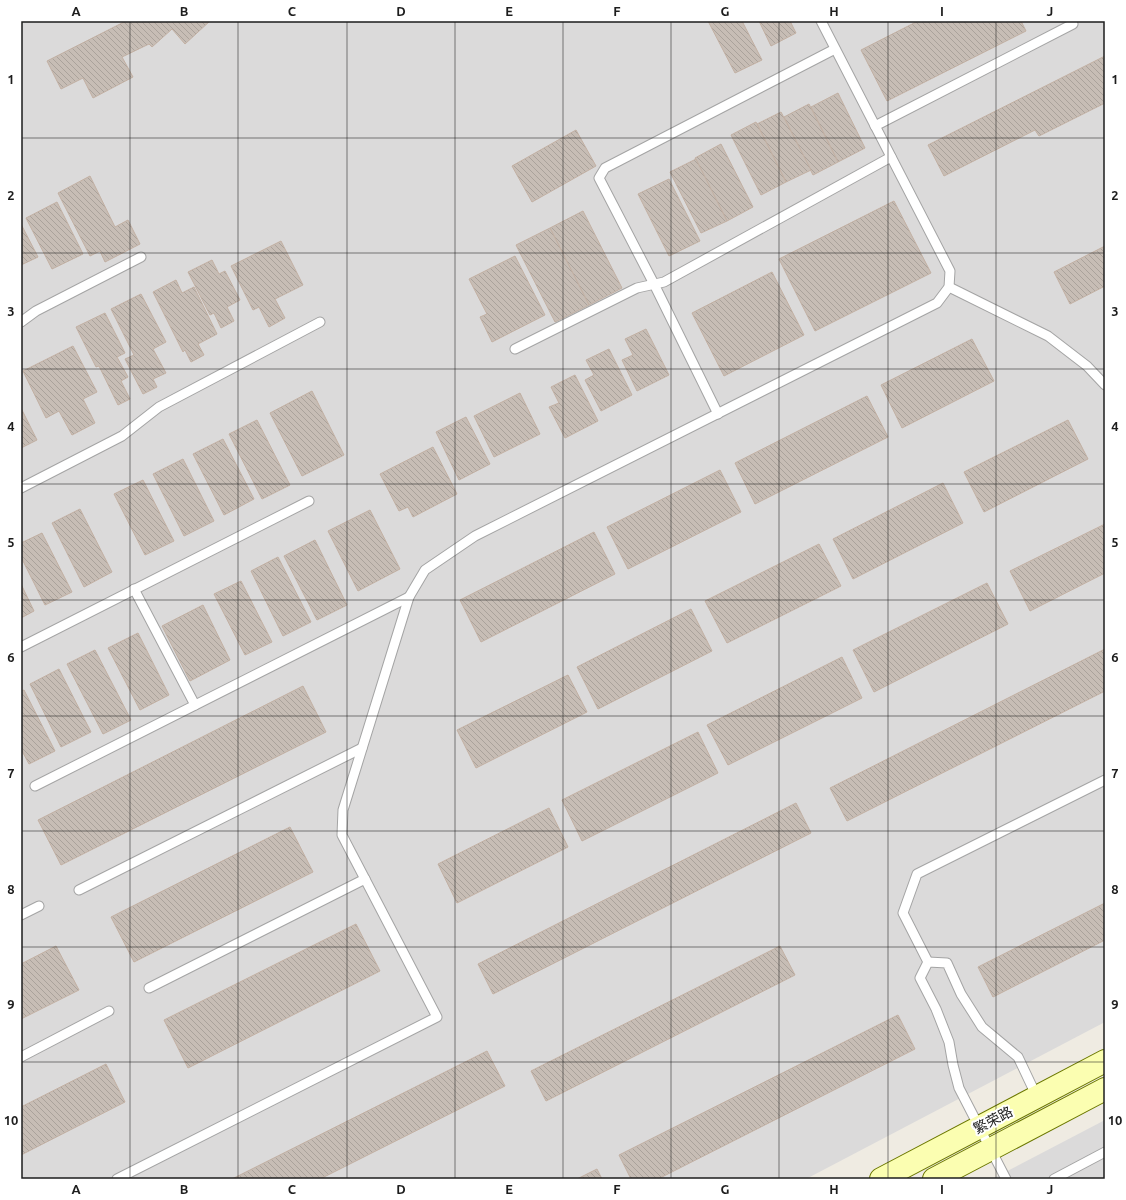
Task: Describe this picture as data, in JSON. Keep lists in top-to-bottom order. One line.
{"streets":{"main road":["繁荣路"]},"grid":{"columns":["A","B","C","D","E","F","G","H","I","J"],"rows":["1","2","3","4","5","6","7","8","9","10"]}}
